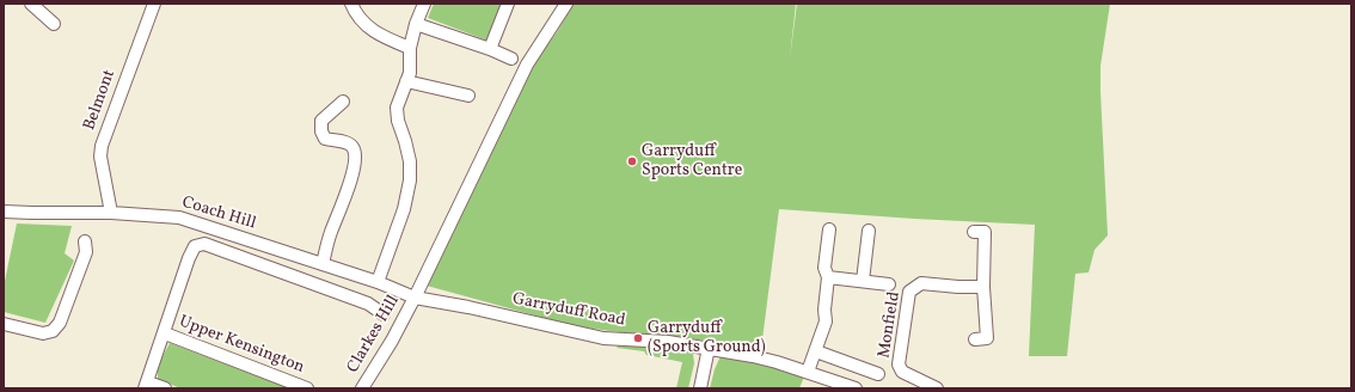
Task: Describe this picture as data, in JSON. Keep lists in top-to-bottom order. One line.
{"streets":{"street":["Belmont","Coach Hill","Garryduff Road","Monfield","Clarkes Hill","Upper Kensington"]},"crossings":[["Belmont","Coach Hill"],["Coach Hill","Garryduff Road"],["Coach Hill","Clarkes Hill"],["Garryduff Road","Clarkes Hill"]],"places":["Garryduff Sports Centre","Garryduff (Sports Ground)"]}
